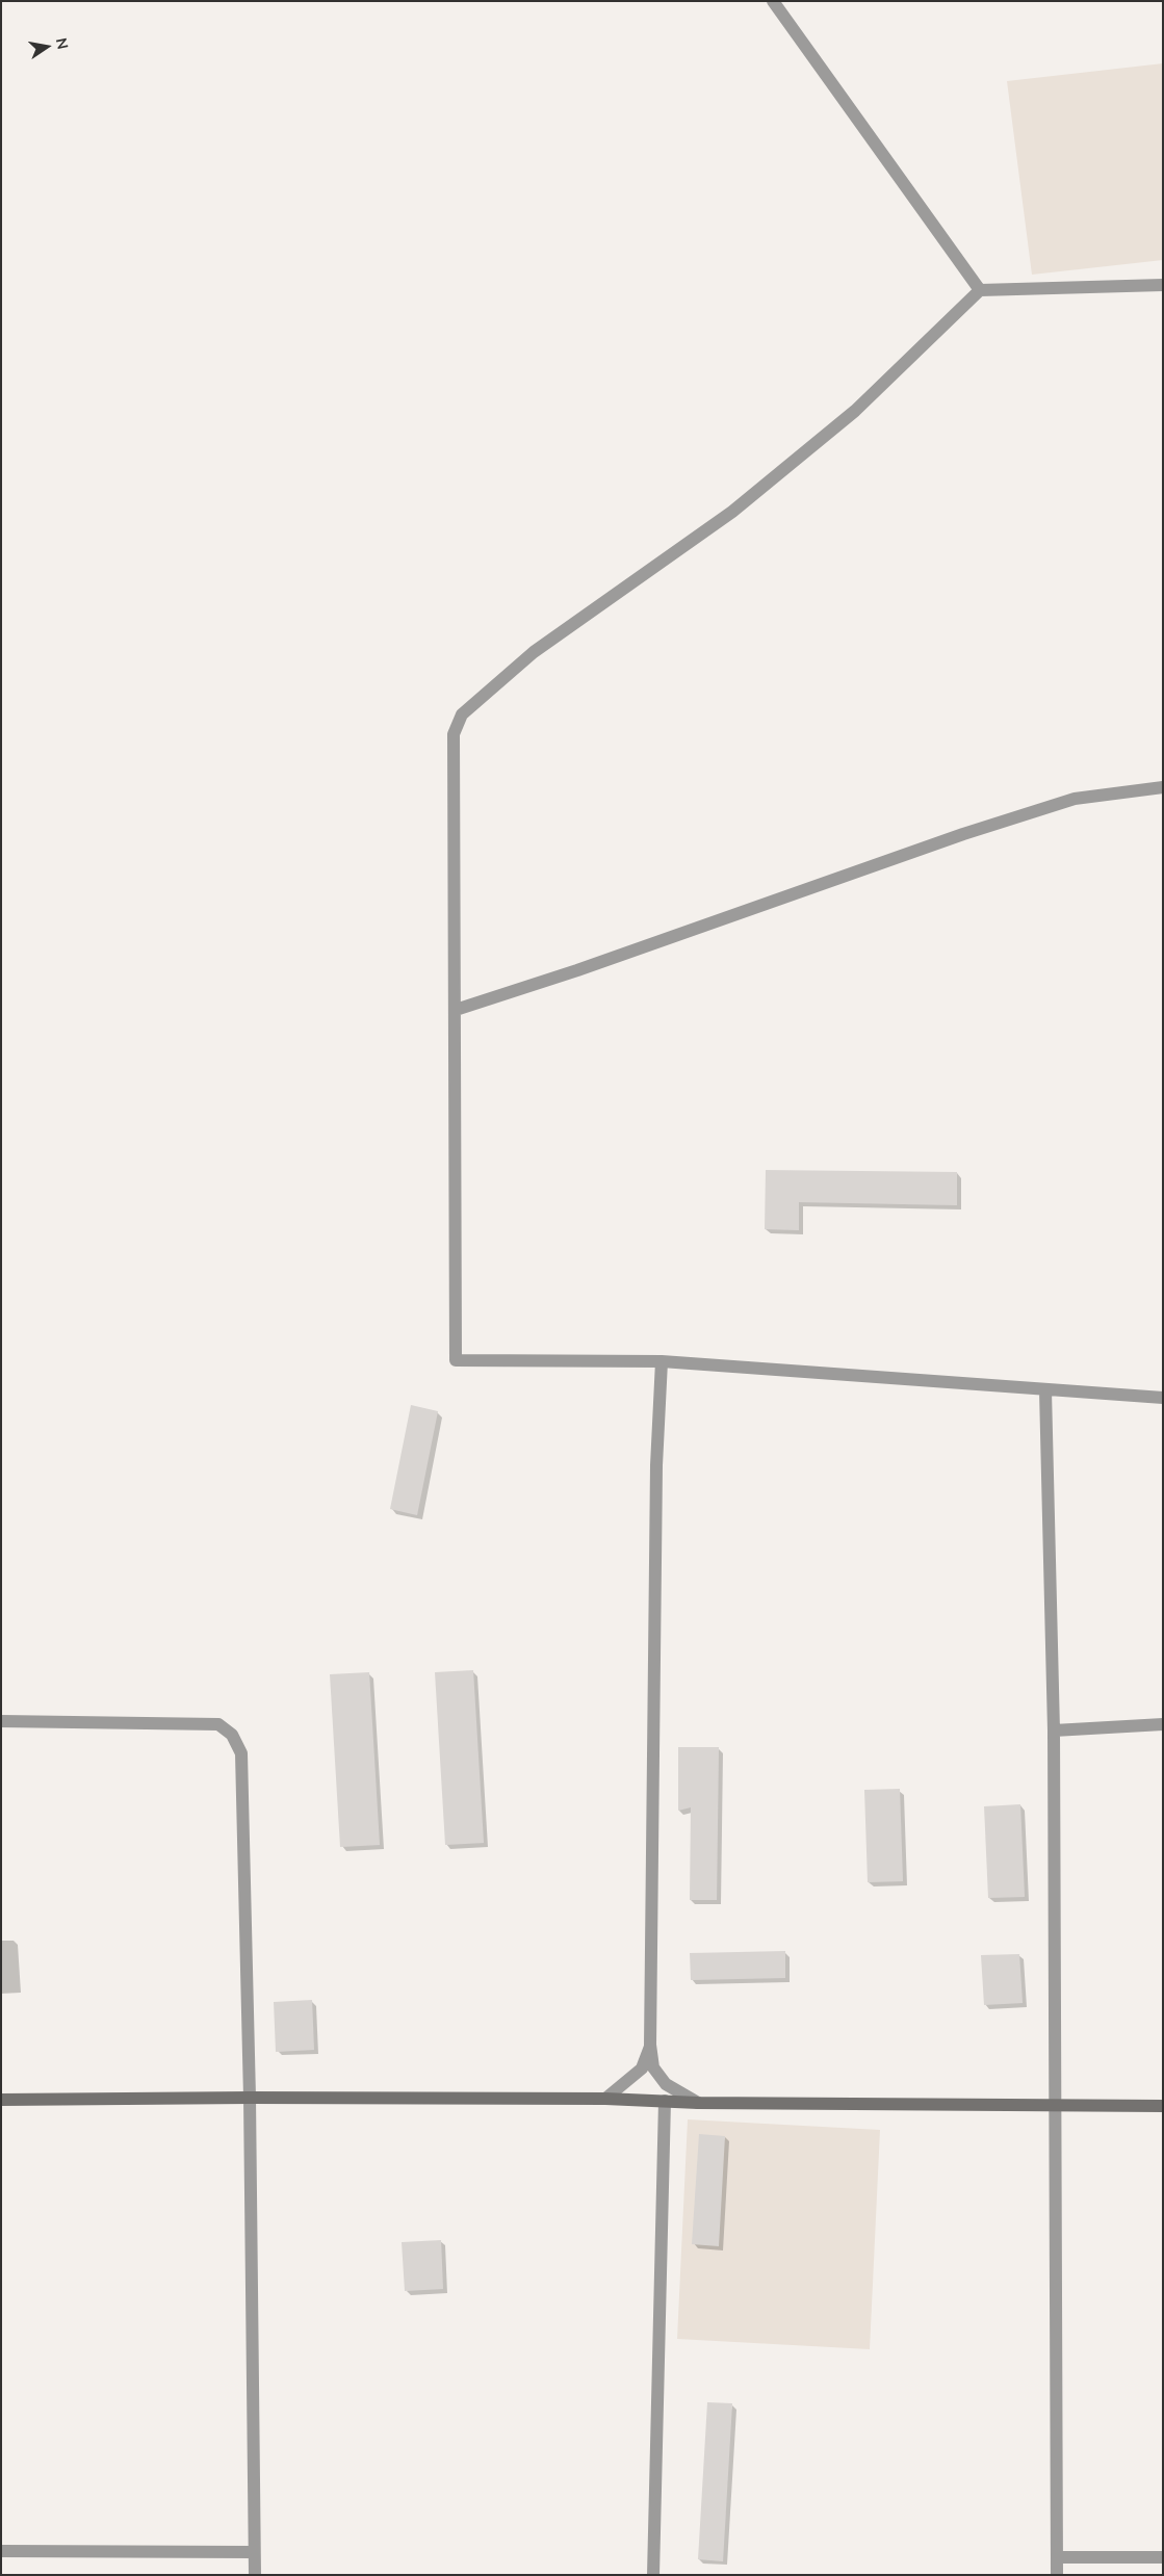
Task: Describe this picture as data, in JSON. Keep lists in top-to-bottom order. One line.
{"north":"right"}
